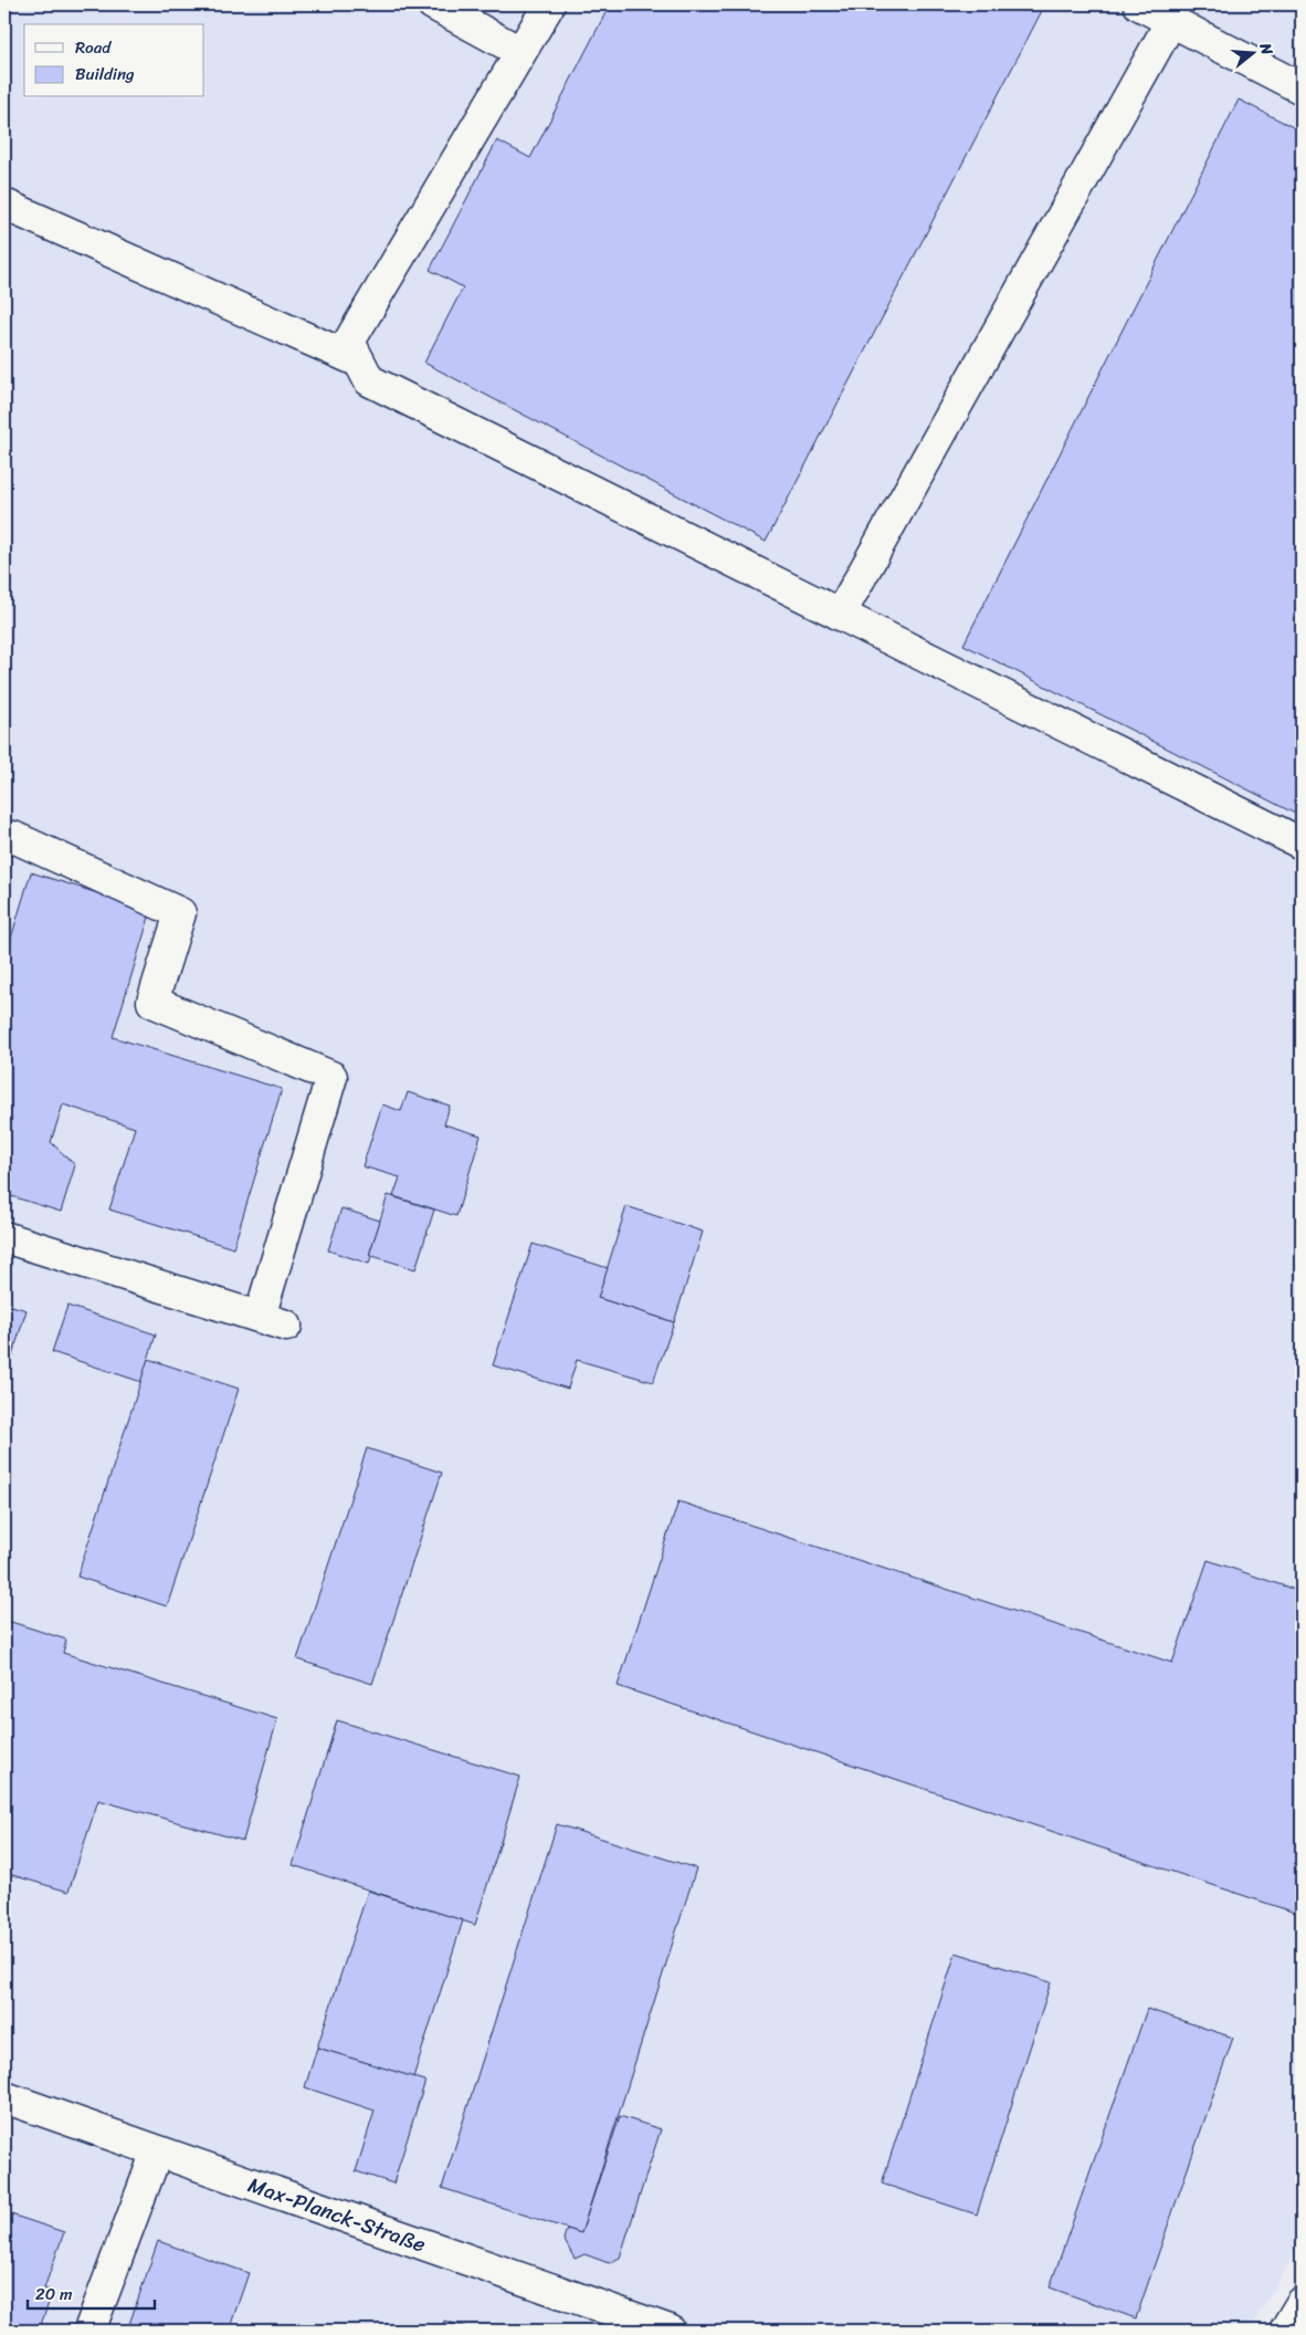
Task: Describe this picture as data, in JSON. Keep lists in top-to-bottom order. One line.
{"streets":{"street":["Max-Planck-Straße"]},"legend":["Road","Building"],"scale_bar":"20 m","north":"right"}
